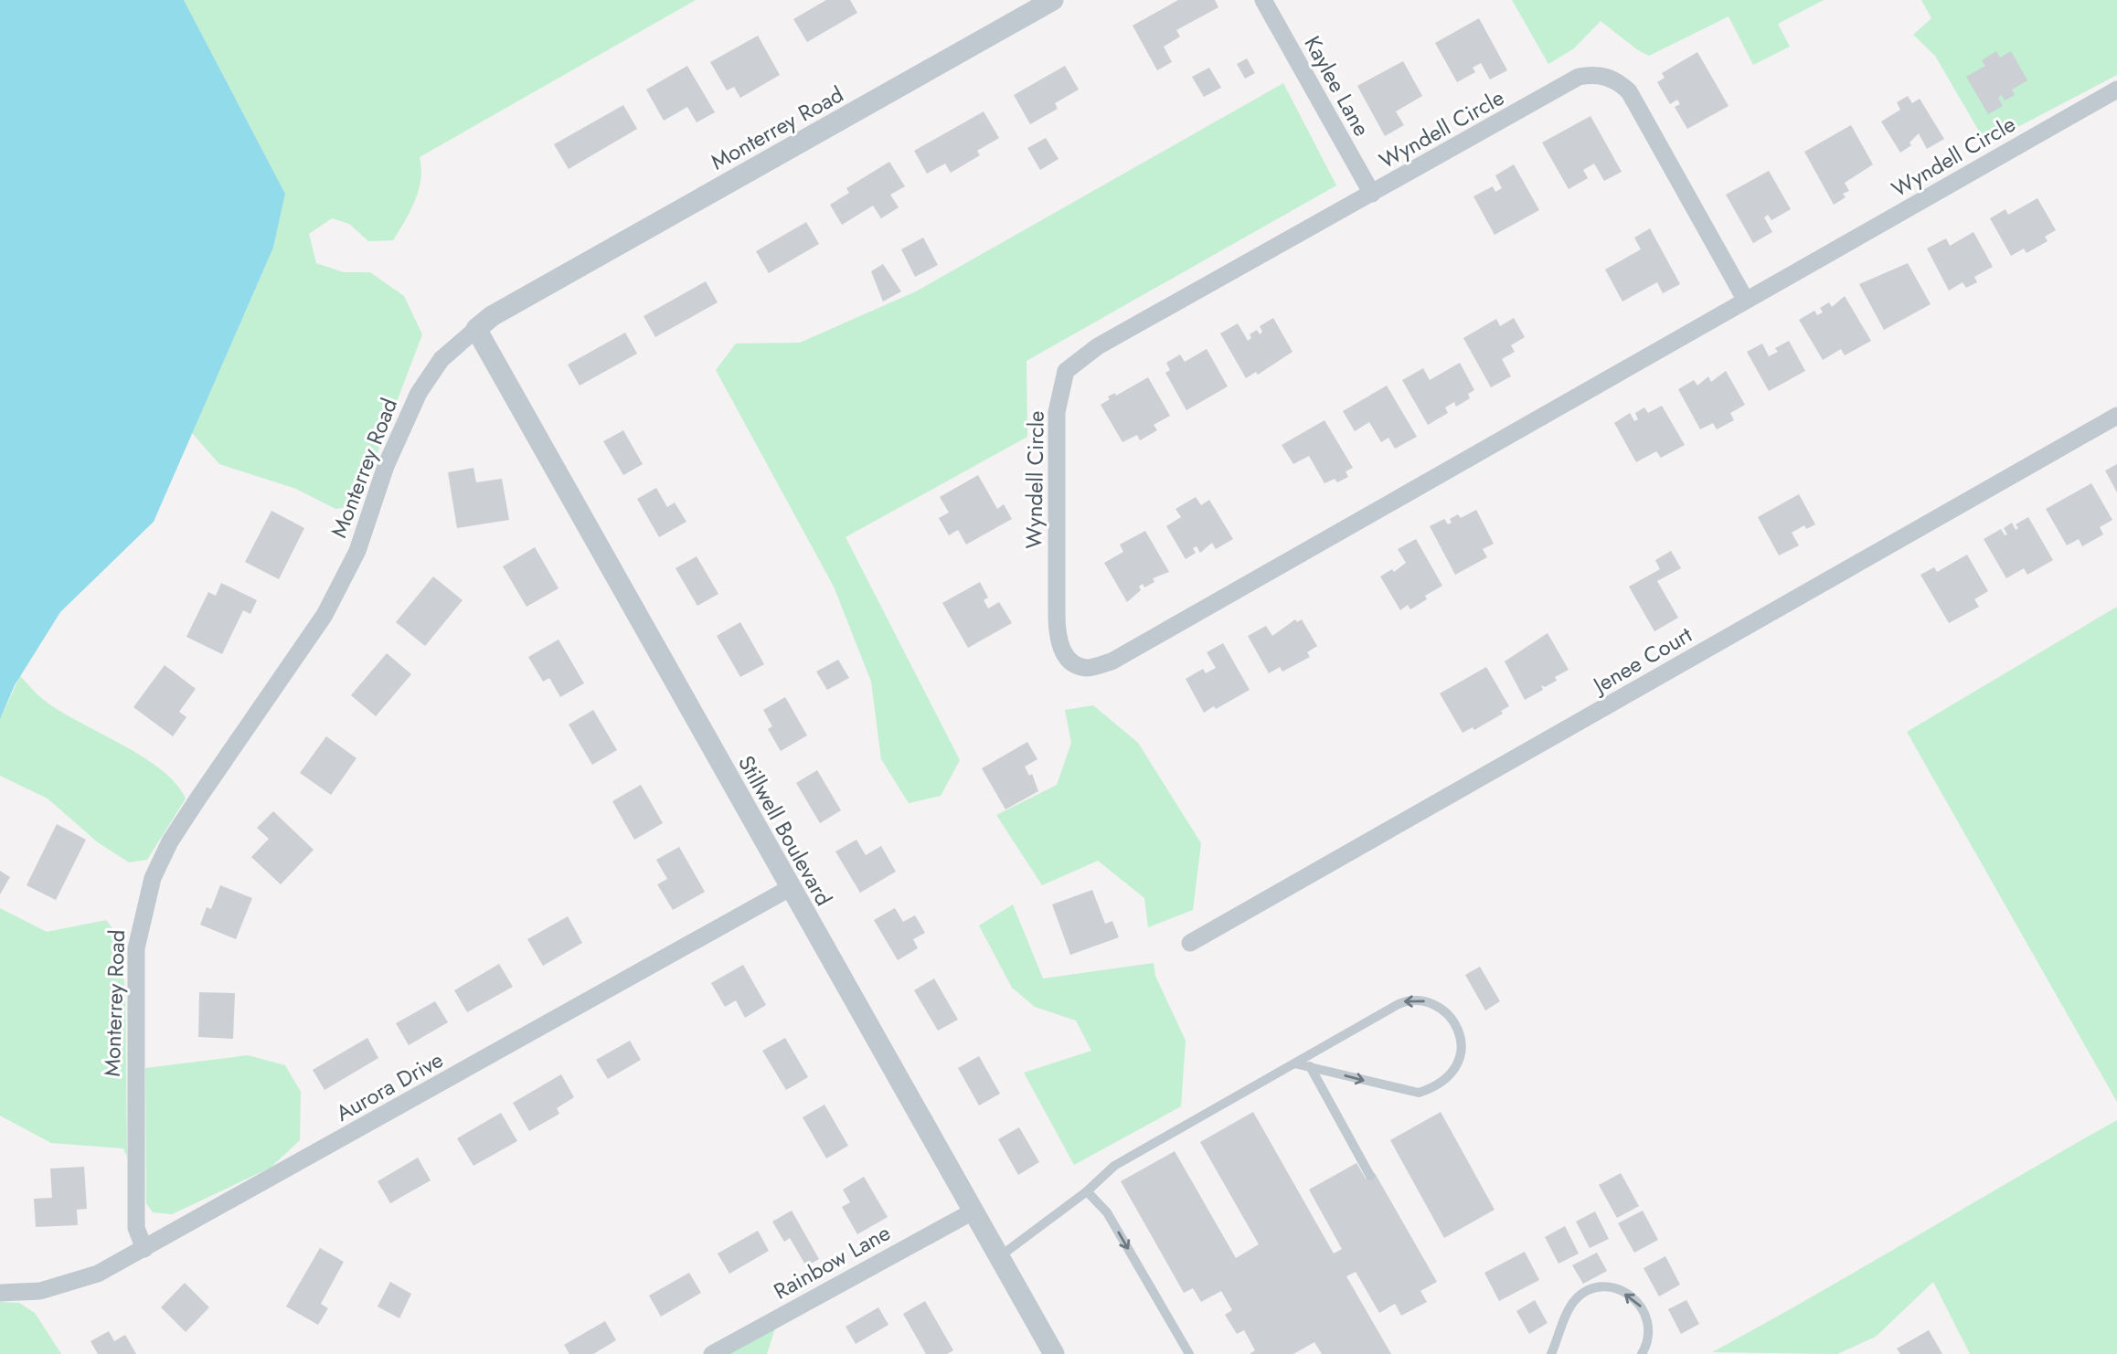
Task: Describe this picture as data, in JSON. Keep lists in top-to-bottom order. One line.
{"streets":{"street":["Kaylee Lane","Monterrey Road","Wyndell Circle","Jenee Court","Stillwell Boulevard","Aurora Drive","Rainbow Lane"]},"crossings":[["Kaylee Lane","Wyndell Circle"],["Monterrey Road","Stillwell Boulevard"],["Monterrey Road","Aurora Drive"],["Stillwell Boulevard","Aurora Drive"],["Stillwell Boulevard","Rainbow Lane"]]}
